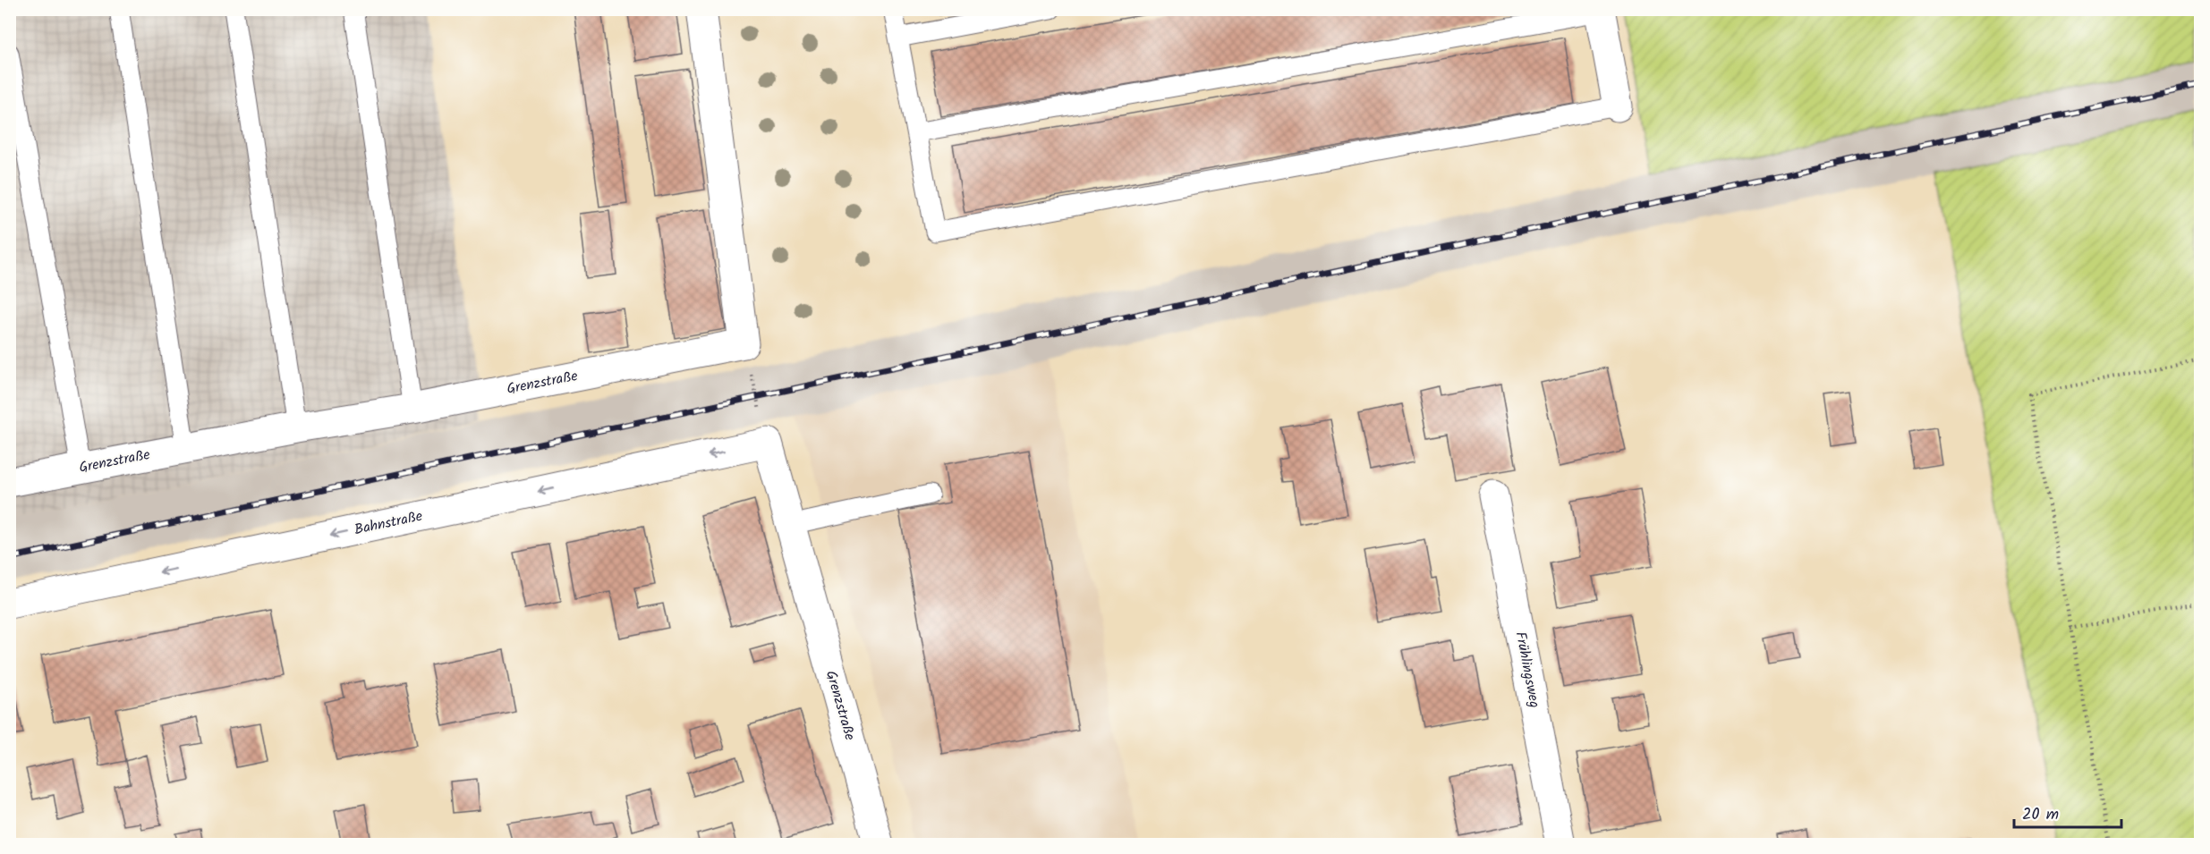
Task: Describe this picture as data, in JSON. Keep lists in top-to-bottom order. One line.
{"streets":{"street":["Grenzstraße","Bahnstraße","Frühlingsweg"]},"crossings":[["Grenzstraße","Bahnstraße"]],"one_way":["Bahnstraße"],"scale_bar":"20 m"}
